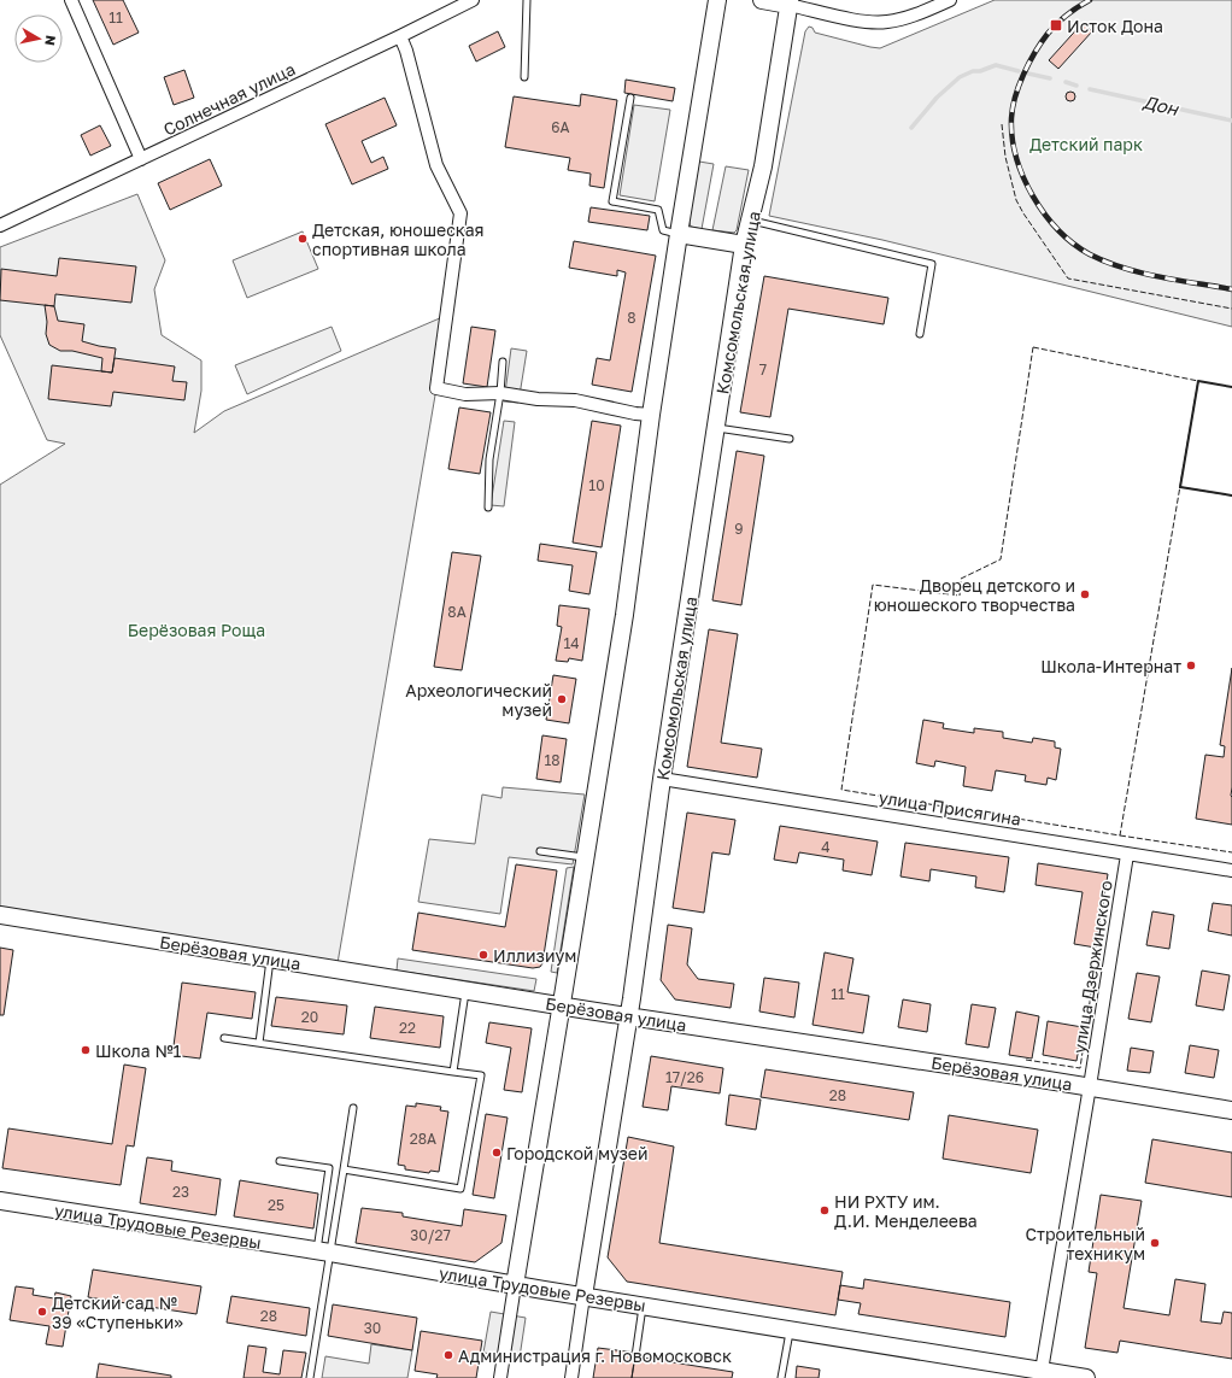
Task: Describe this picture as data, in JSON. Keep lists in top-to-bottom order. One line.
{"streets":{"main road":["Комсомольская улица","Берёзовая улица","улица Трудовые Резервы"],"street":["Солнечная улица","улица Присягина","улица Дзержинского"]},"crossings":[["Комсомольская улица","улица Присягина"],["Комсомольская улица","Берёзовая улица"],["Комсомольская улица","улица Трудовые Резервы"],["улица Присягина","улица Дзержинского"],["Берёзовая улица","улица Дзержинского"],["улица Дзержинского","улица Трудовые Резервы"]],"water":["Дон"],"parks":["Детский парк","Берёзовая Роща"],"places":{"transit":["Исток Дона"],"other":["Детская, юношеская спортивная школа","Дворец детского и юношеского творчества","Школа-Интернат","Археологический музей","Иллизиум","Школа №1","Городской музей","НИ РХТУ им. Д.И. Менделеева","Строительный техникум","Детский сад № 39 «Ступеньки»","Администрация г. Новомосковск"]},"house_numbers":["11","6А","8","7","10","9","8А","14","18","4","11","20","22","17/26","28","28А","23","25","30/27","28","30"],"north":"right"}
